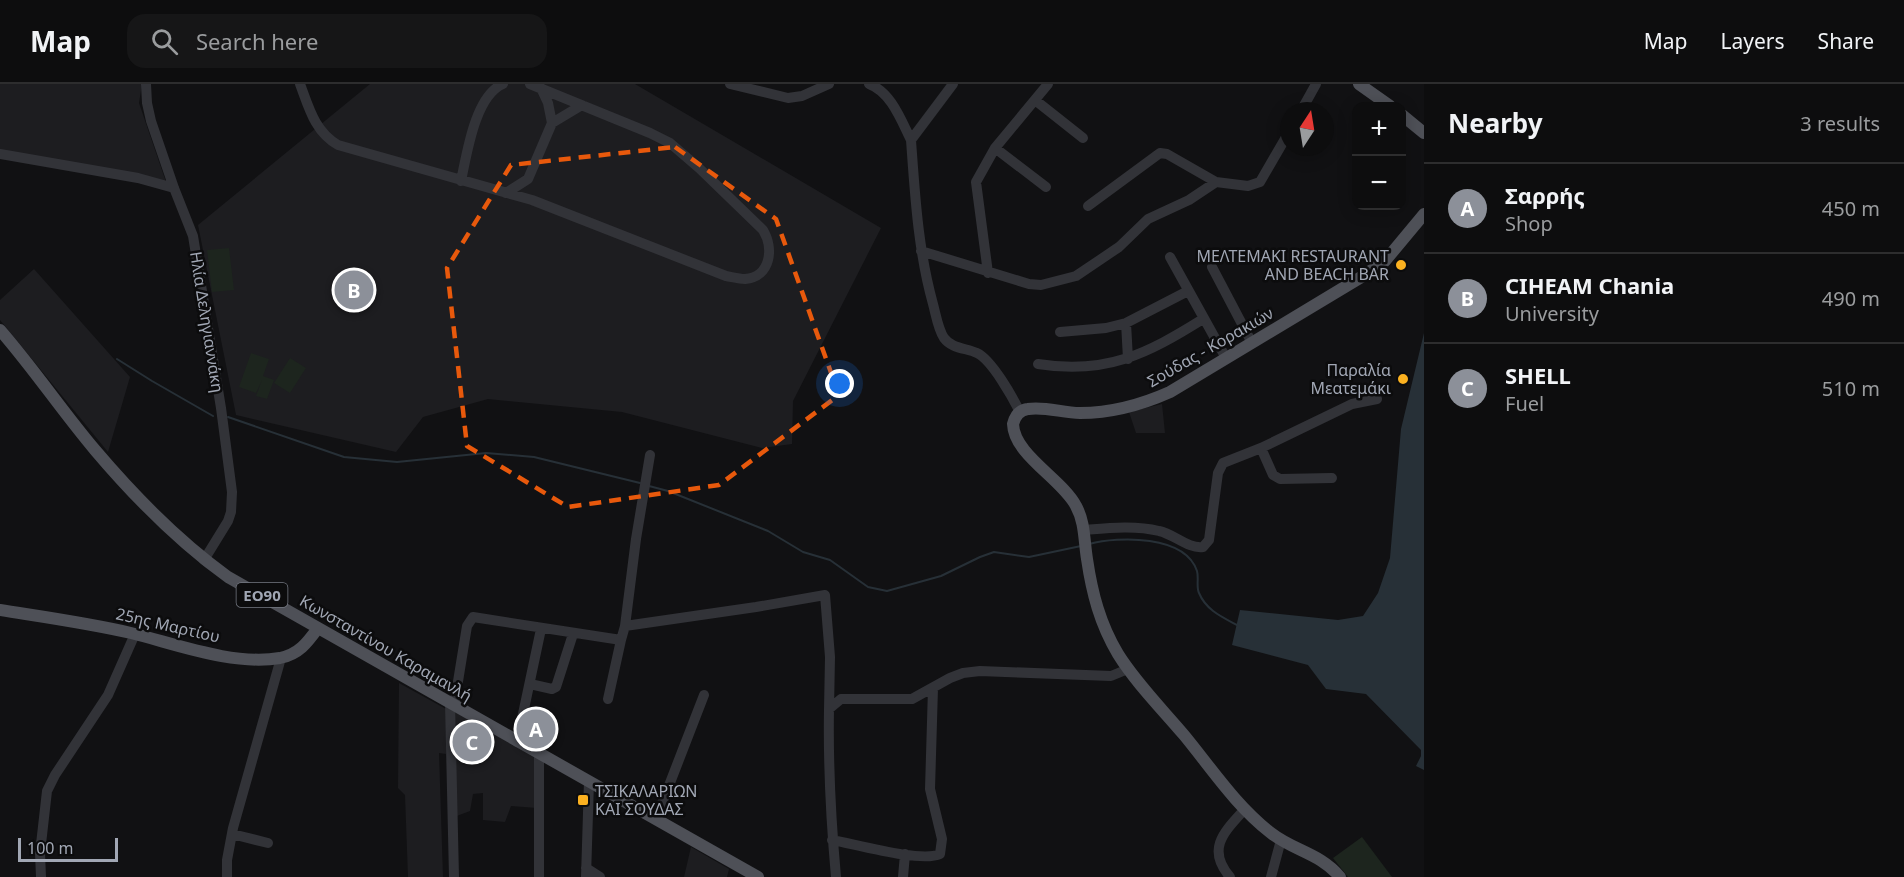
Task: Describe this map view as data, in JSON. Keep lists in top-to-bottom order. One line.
{"streets":{"main road":["Σούδας - Κορακιών","ΕΟ90","25ης Μαρτίου","Κωνσταντίνου Καραμανλή"],"street":["Ηλία Δεληγιαννάκη"]},"crossings":[["Ηλία Δεληγιαννάκη","Κωνσταντίνου Καραμανλή"]],"places":{"other":["ΜΕΛΤΕΜΑΚΙ RESTAURANT AND BEACH BAR","Παραλία Μεατεμάκι"],"transit":["ΤΣΙΚΑΛΑΡΙΩΝ ΚΑΙ ΣΟΥΔΑΣ"]},"scale_bar":"100 m","north":"top","page":{"header":"Map","search":"Search here","nav":["Map","Layers","Share"],"heading":["Nearby","3 results"],"map_buttons":["+","−"],"list":[{"mark":"A","name":"Σαρρής","note":"Shop","value":"450 m"},{"mark":"B","name":"CIHEAM Chania","note":"University","value":"490 m"},{"mark":"C","name":"SHELL","note":"Fuel","value":"510 m"}],"pins":["B","A","C"],"scale":"100 m"}}
